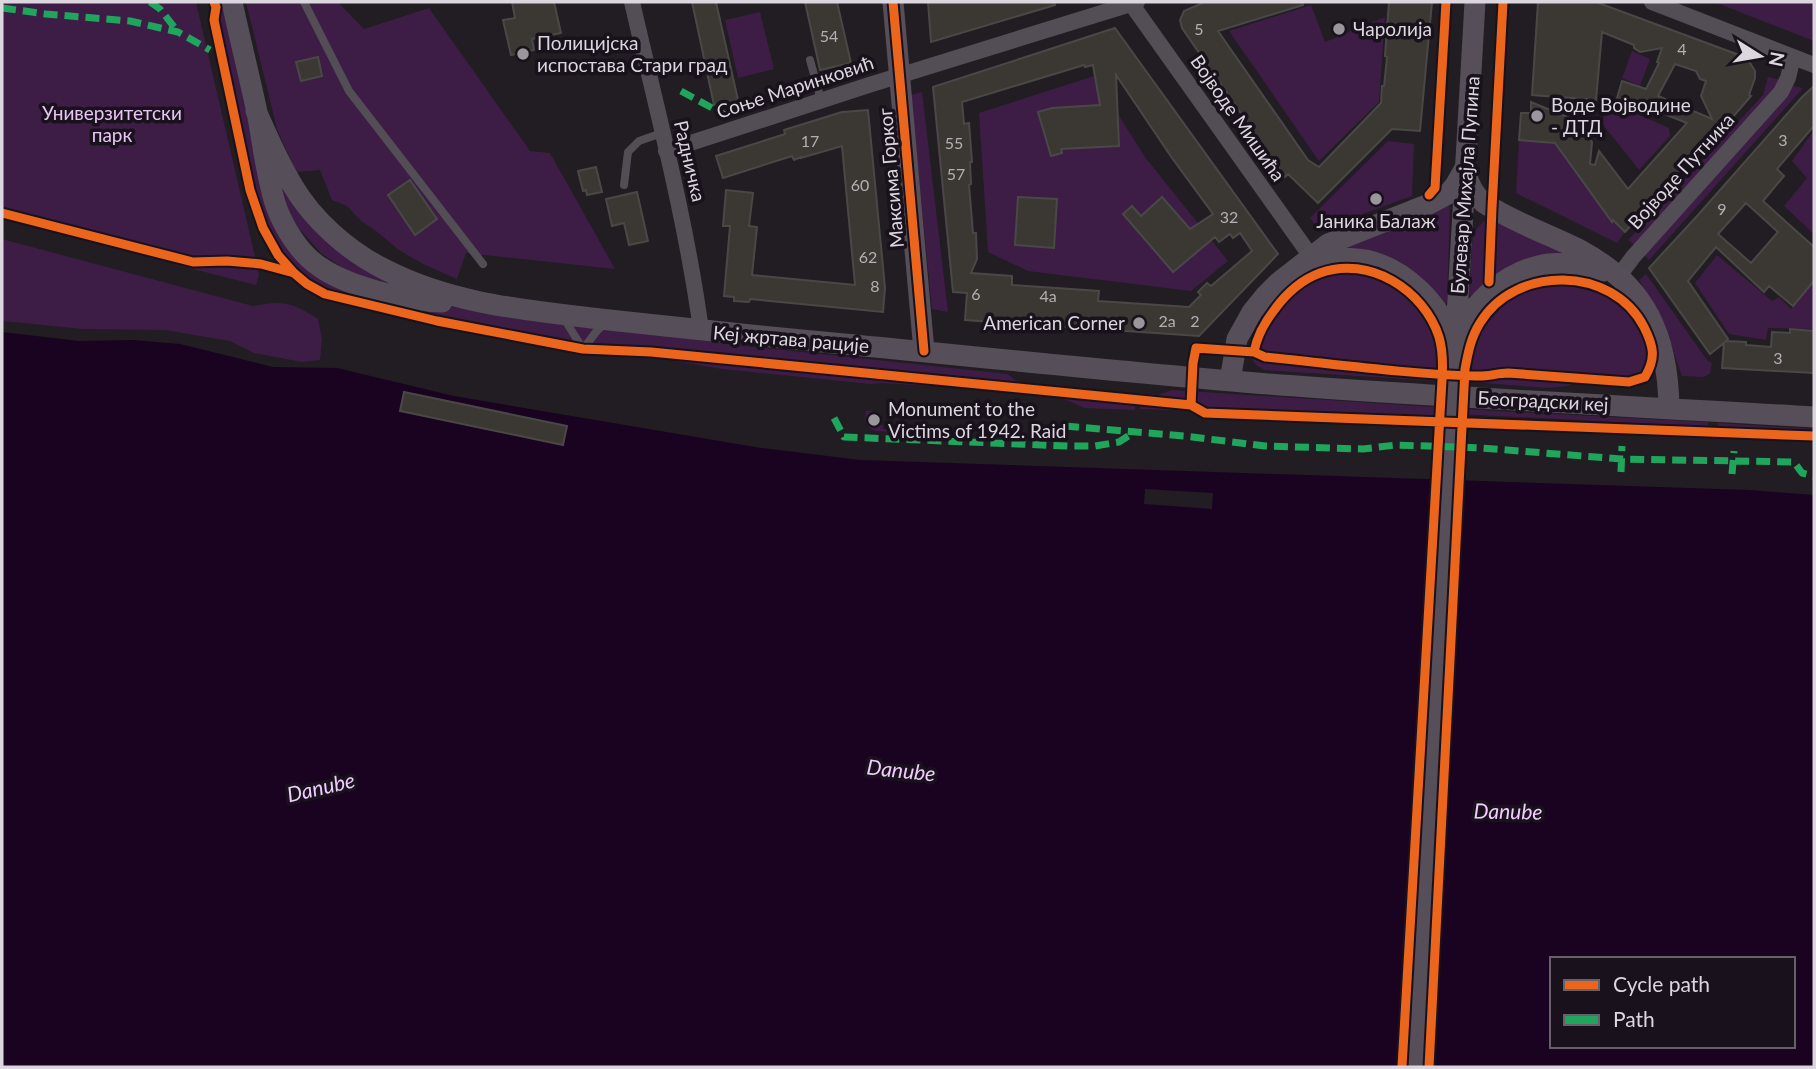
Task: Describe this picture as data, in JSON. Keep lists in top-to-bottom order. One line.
{"streets":{"main road":["Максима Горког","Булевар Михајла Пупина","Кеј жртава рације","Београдски кеј"],"street":["Соње Маринковић","Војводе Мишића","Радничка","Војводе Путника"]},"crossings":[["Соње Маринковић","Војводе Мишића"],["Соње Маринковић","Радничка"],["Соње Маринковић","Максима Горког"],["Радничка","Кеј жртава рације"],["Максима Горког","Кеј жртава рације"],["Кеј жртава рације","Београдски кеј"]],"water":["Danube"],"parks":["Универзитетски парк"],"places":["Чаролија","Полицијска испостава Стари град","Воде Војводине - ДТД","Јаника Балаж","American Corner","Monument to the Victims of 1942. Raid"],"house_numbers":["5","54","4","3","17","55","57","60","9","32","62","8","6","4a","2a","2","3"],"legend":["Cycle path","Path"],"north":"right"}
